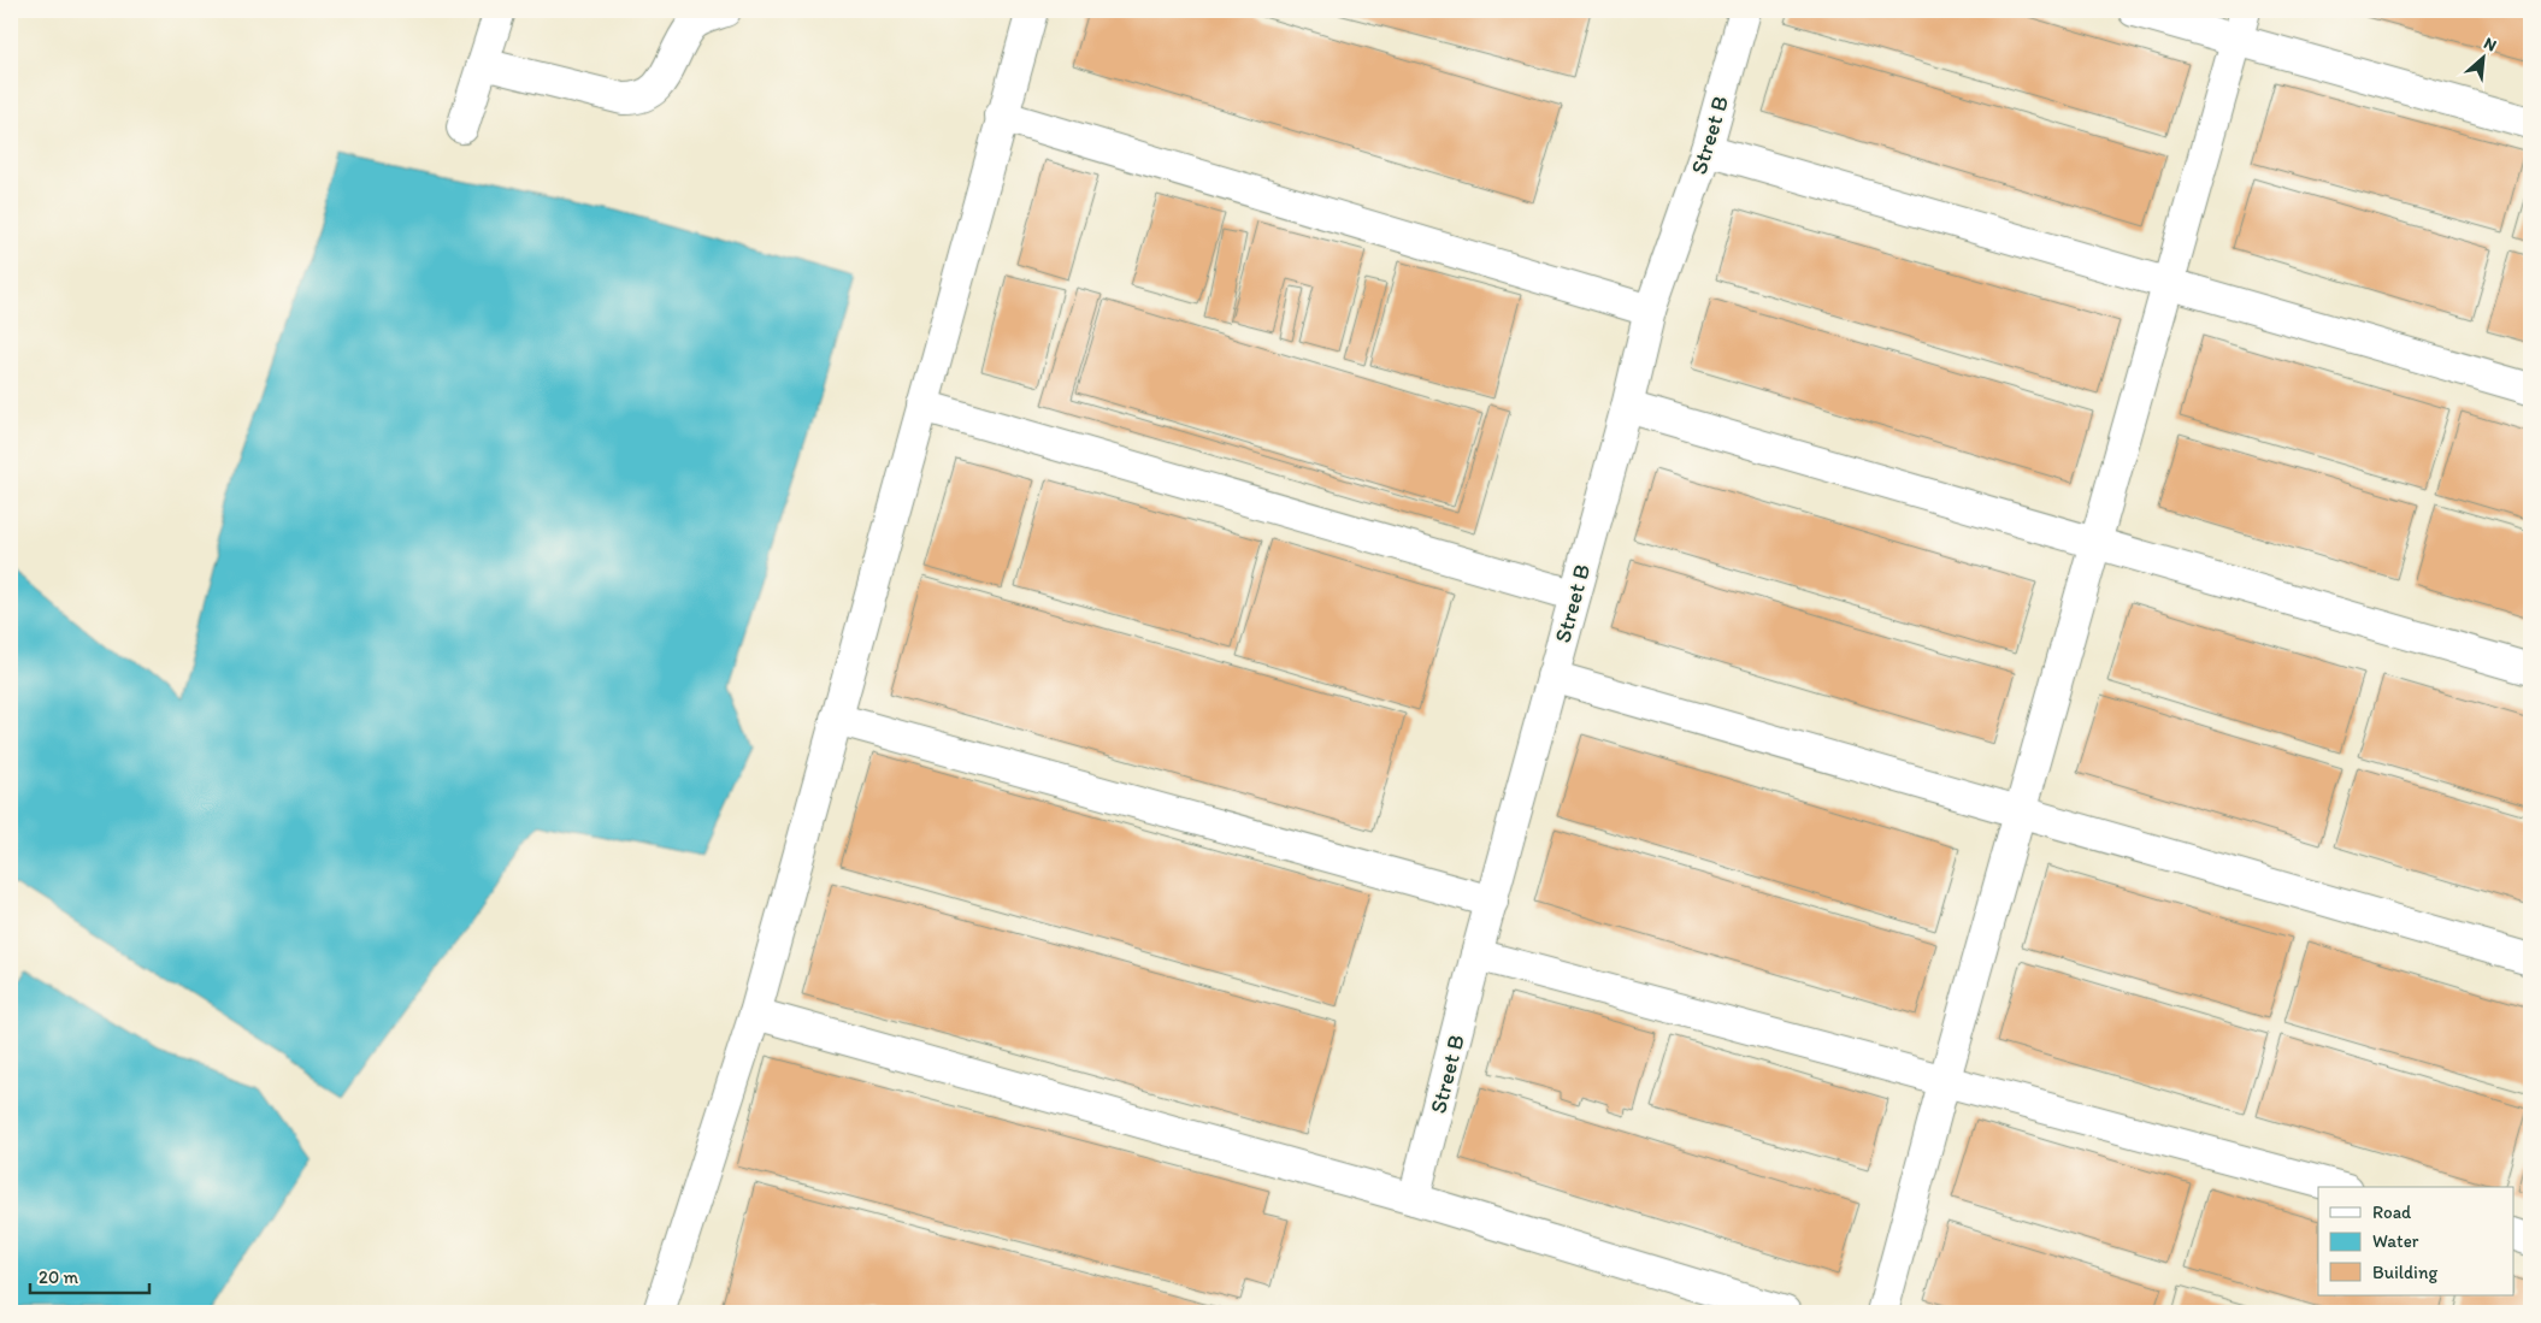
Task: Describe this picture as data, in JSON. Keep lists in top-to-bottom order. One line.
{"streets":{"street":["Street B"]},"legend":["Road","Water","Building"],"scale_bar":"20 m","north":"top right"}
